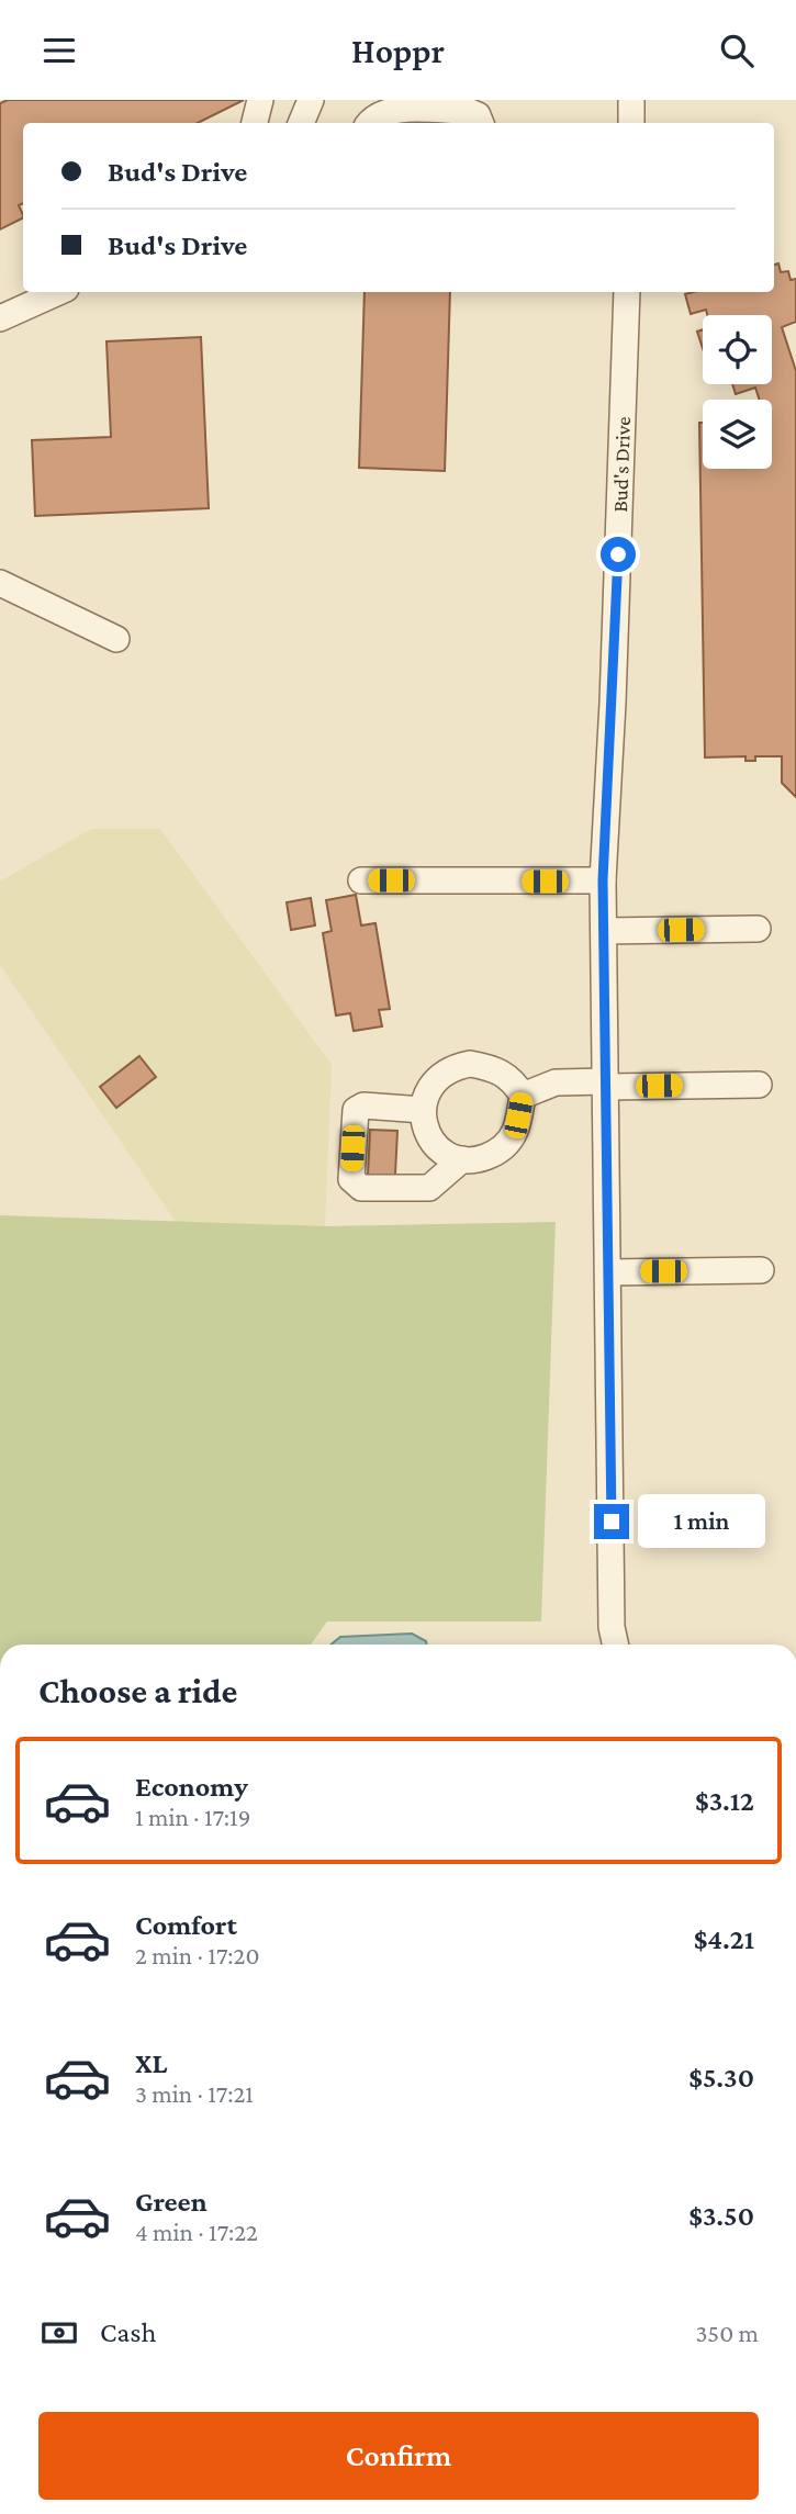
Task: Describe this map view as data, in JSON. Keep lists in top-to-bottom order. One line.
{"streets":{"street":["Bud's Drive"]},"page":{"header":"Hoppr","banner":["Bud's Drive","Bud's Drive"],"bubble":"1 min","heading":"Choose a ride","list":[{"name":"Economy","note":"1 min · 17:19","value":"$3.12"},{"name":"Comfort","note":"2 min · 17:20","value":"$4.21"},{"name":"XL","note":"3 min · 17:21","value":"$5.30"},{"name":"Green","note":"4 min · 17:22","value":"$3.50"}],"pay":["Cash","350 m"],"buttons":"Confirm"}}
